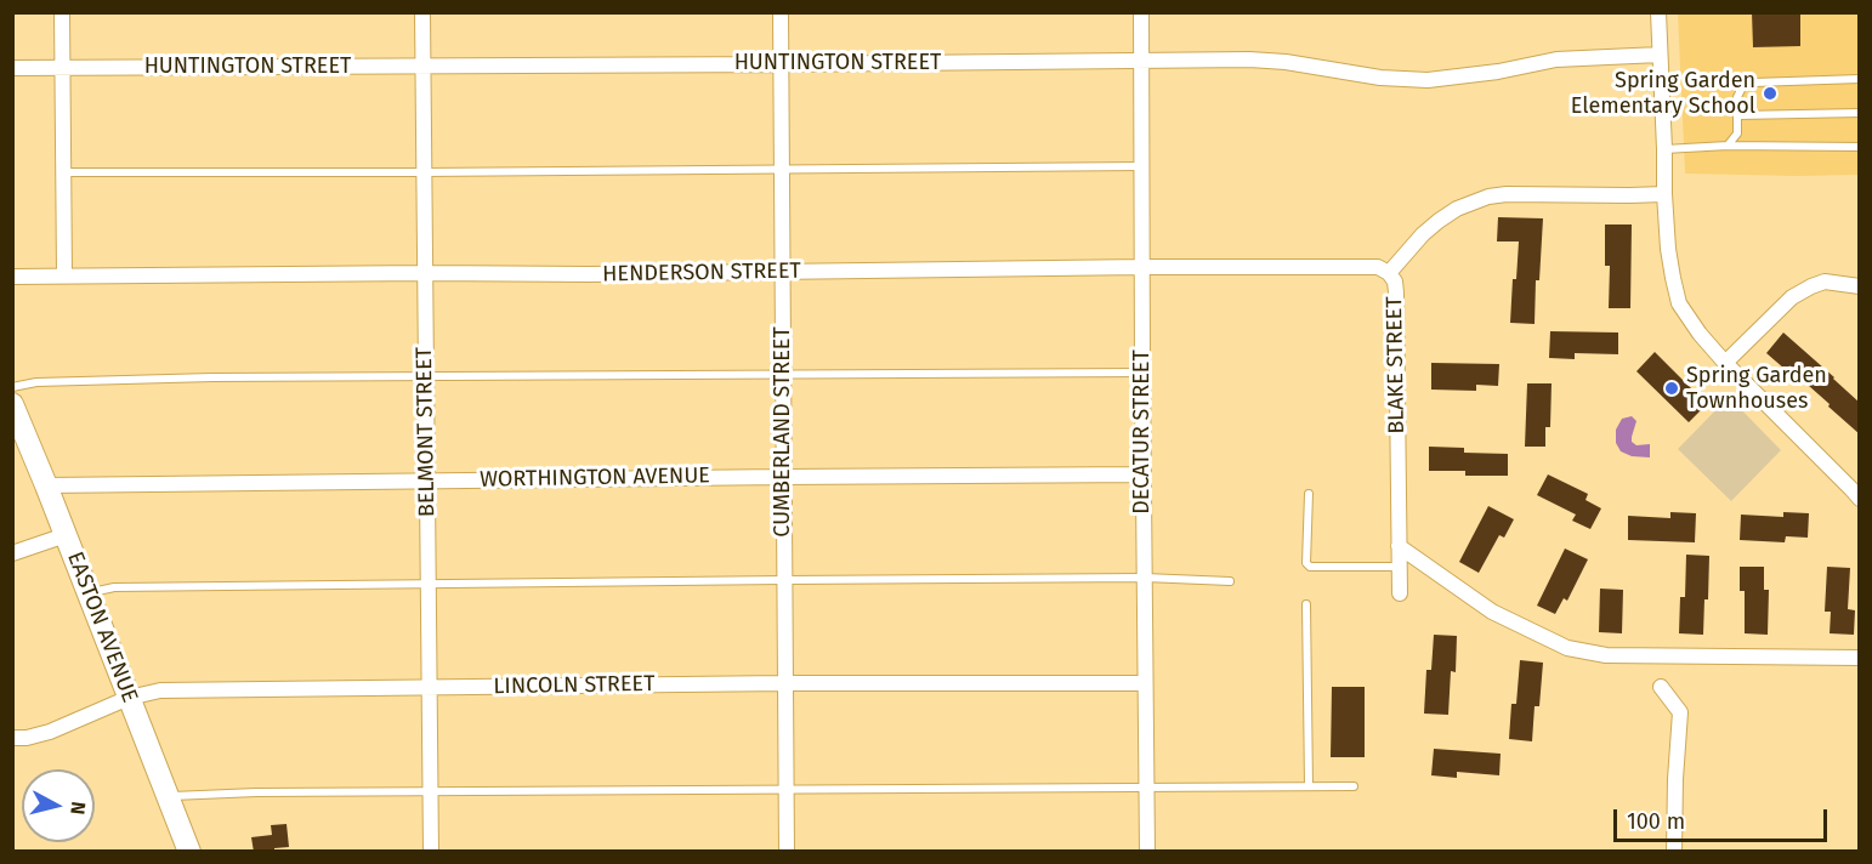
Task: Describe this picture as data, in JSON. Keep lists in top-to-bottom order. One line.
{"streets":{"main road":["EASTON AVENUE"],"street":["HUNTINGTON STREET","HENDERSON STREET","BLAKE STREET","BELMONT STREET","CUMBERLAND STREET","DECATUR STREET","WORTHINGTON AVENUE","LINCOLN STREET"]},"crossings":[["HUNTINGTON STREET","BELMONT STREET"],["HUNTINGTON STREET","CUMBERLAND STREET"],["HUNTINGTON STREET","DECATUR STREET"],["HENDERSON STREET","BLAKE STREET"],["HENDERSON STREET","BELMONT STREET"],["HENDERSON STREET","CUMBERLAND STREET"],["HENDERSON STREET","DECATUR STREET"],["BELMONT STREET","WORTHINGTON AVENUE"],["BELMONT STREET","LINCOLN STREET"],["CUMBERLAND STREET","WORTHINGTON AVENUE"],["CUMBERLAND STREET","LINCOLN STREET"],["DECATUR STREET","WORTHINGTON AVENUE"],["DECATUR STREET","LINCOLN STREET"],["WORTHINGTON AVENUE","EASTON AVENUE"],["EASTON AVENUE","LINCOLN STREET"]],"places":["Spring Garden Elementary School","Spring Garden Townhouses"],"scale_bar":"100 m","north":"right"}
